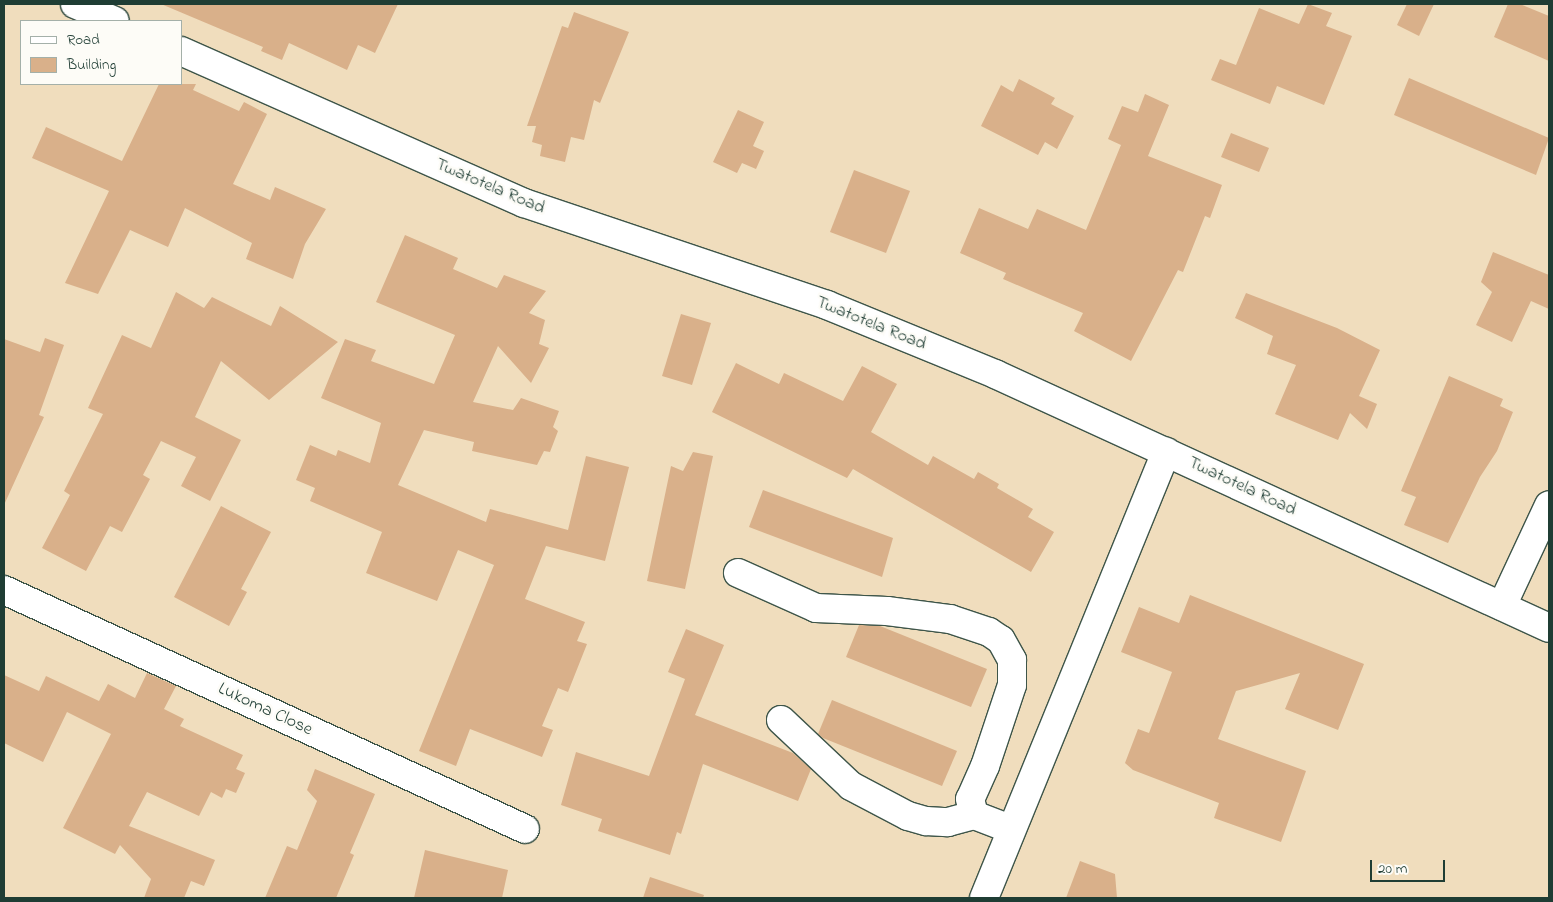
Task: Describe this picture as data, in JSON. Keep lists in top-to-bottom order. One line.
{"streets":{"street":["Twatotela Road","Lukoma Close"]},"legend":["Road","Building"],"scale_bar":"20 m"}
